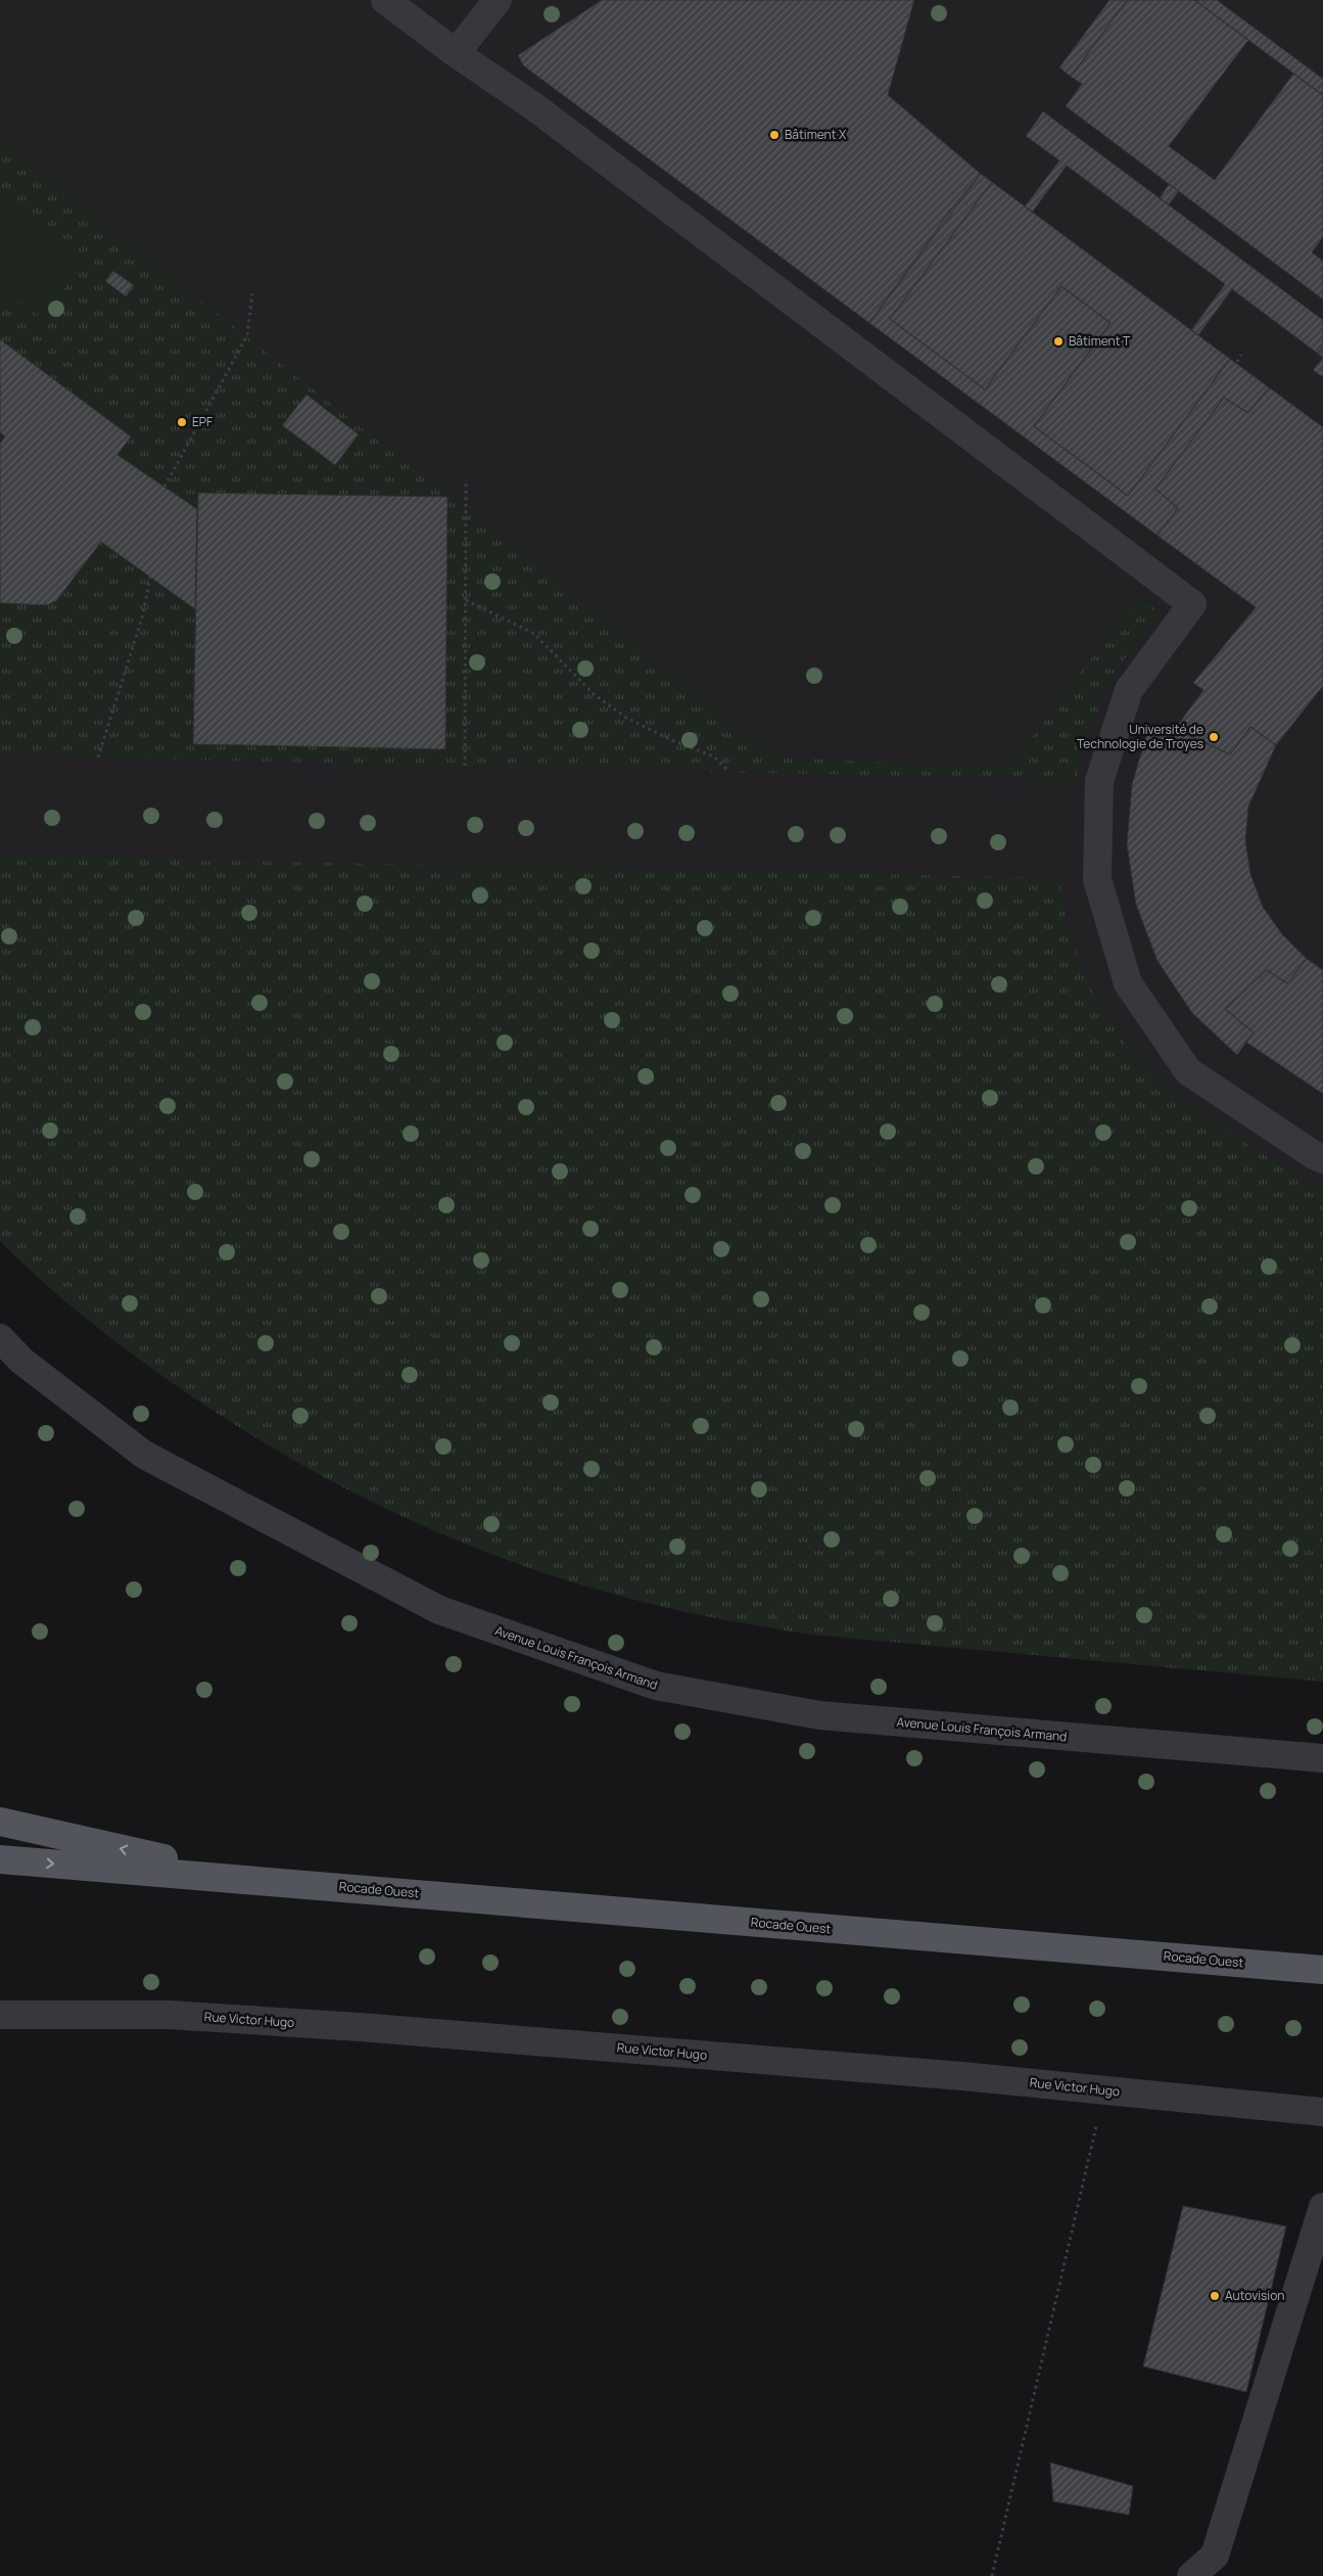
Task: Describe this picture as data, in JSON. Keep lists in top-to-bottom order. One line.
{"streets":{"main road":["Rocade Ouest"],"street":["Avenue Louis François Armand","Rue Victor Hugo"]},"places":["Bâtiment X","Bâtiment T","EPF","Université de Technologie de Troyes","Autovision"]}
